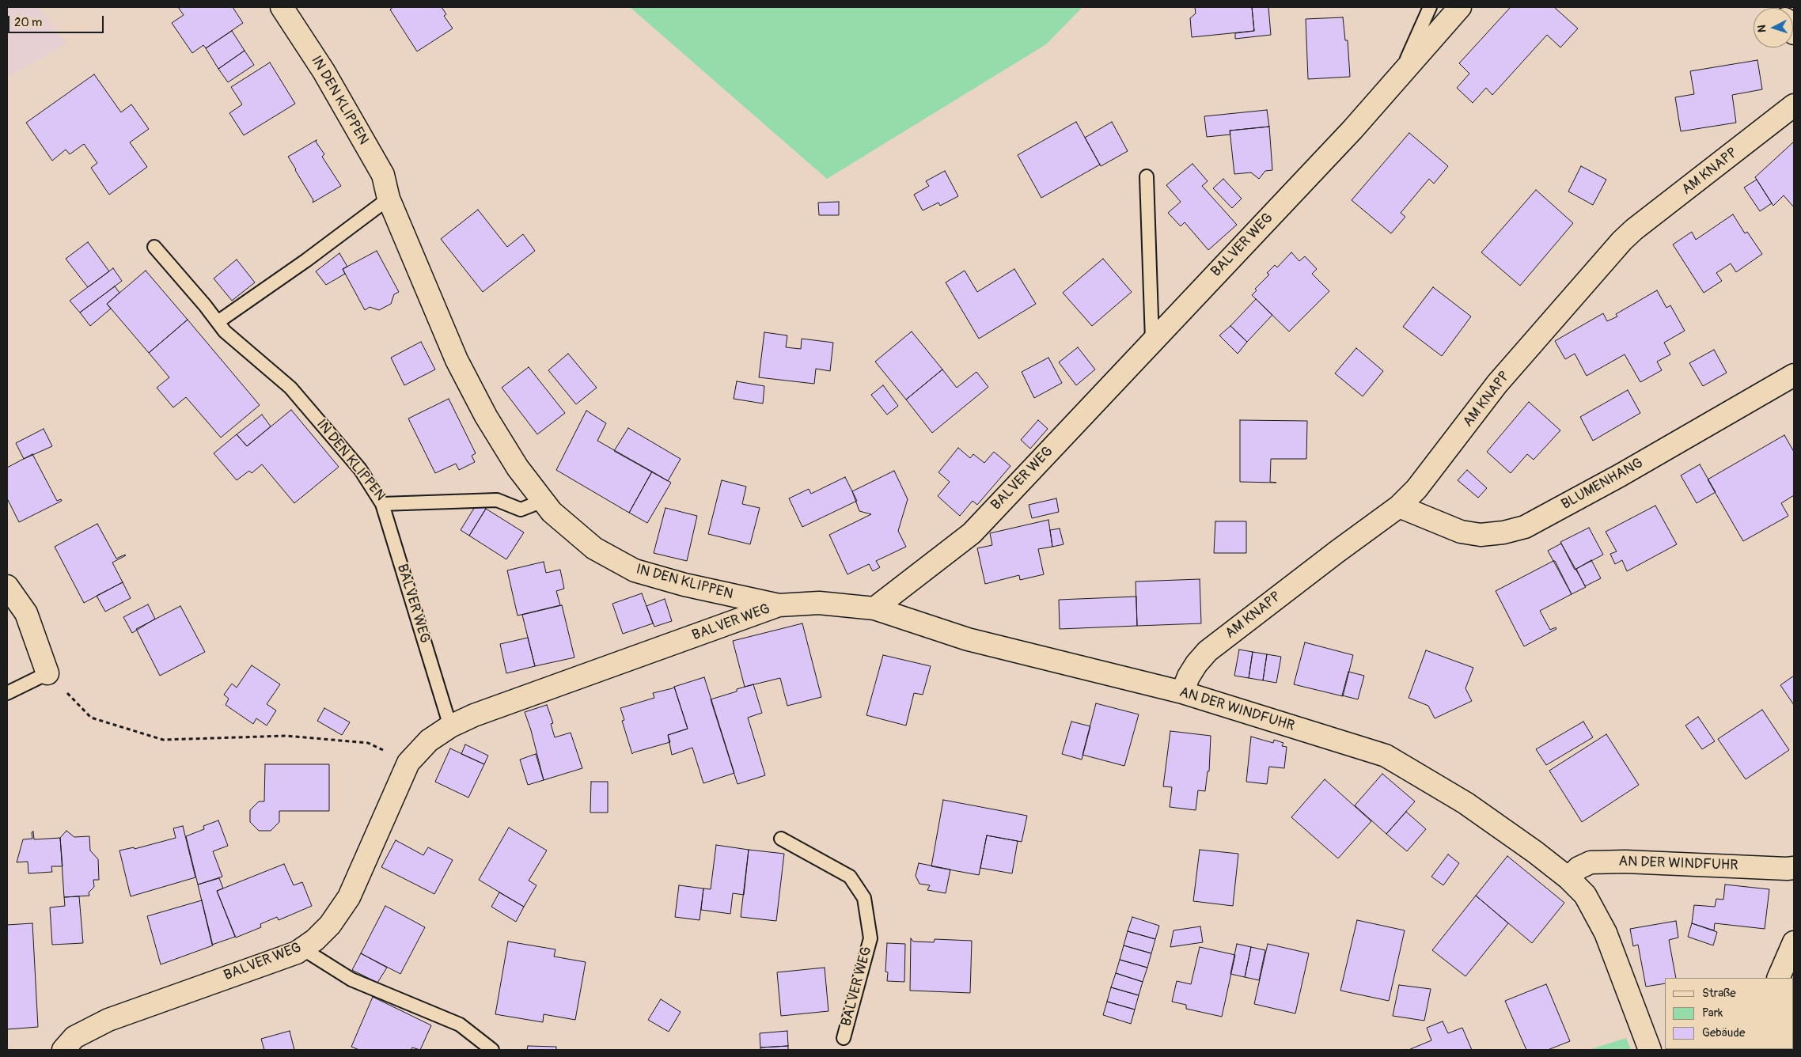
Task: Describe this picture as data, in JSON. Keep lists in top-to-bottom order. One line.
{"streets":{"street":["IN DEN KLIPPEN","AM KNAPP","BALVER WEG","BLUMENHANG","AN DER WINDFUHR"]},"crossings":[["IN DEN KLIPPEN","BALVER WEG"],["AM KNAPP","BLUMENHANG"],["AM KNAPP","AN DER WINDFUHR"],["BALVER WEG","AN DER WINDFUHR"]],"legend":["Straße","Park","Gebäude"],"scale_bar":"20 m","north":"left"}
